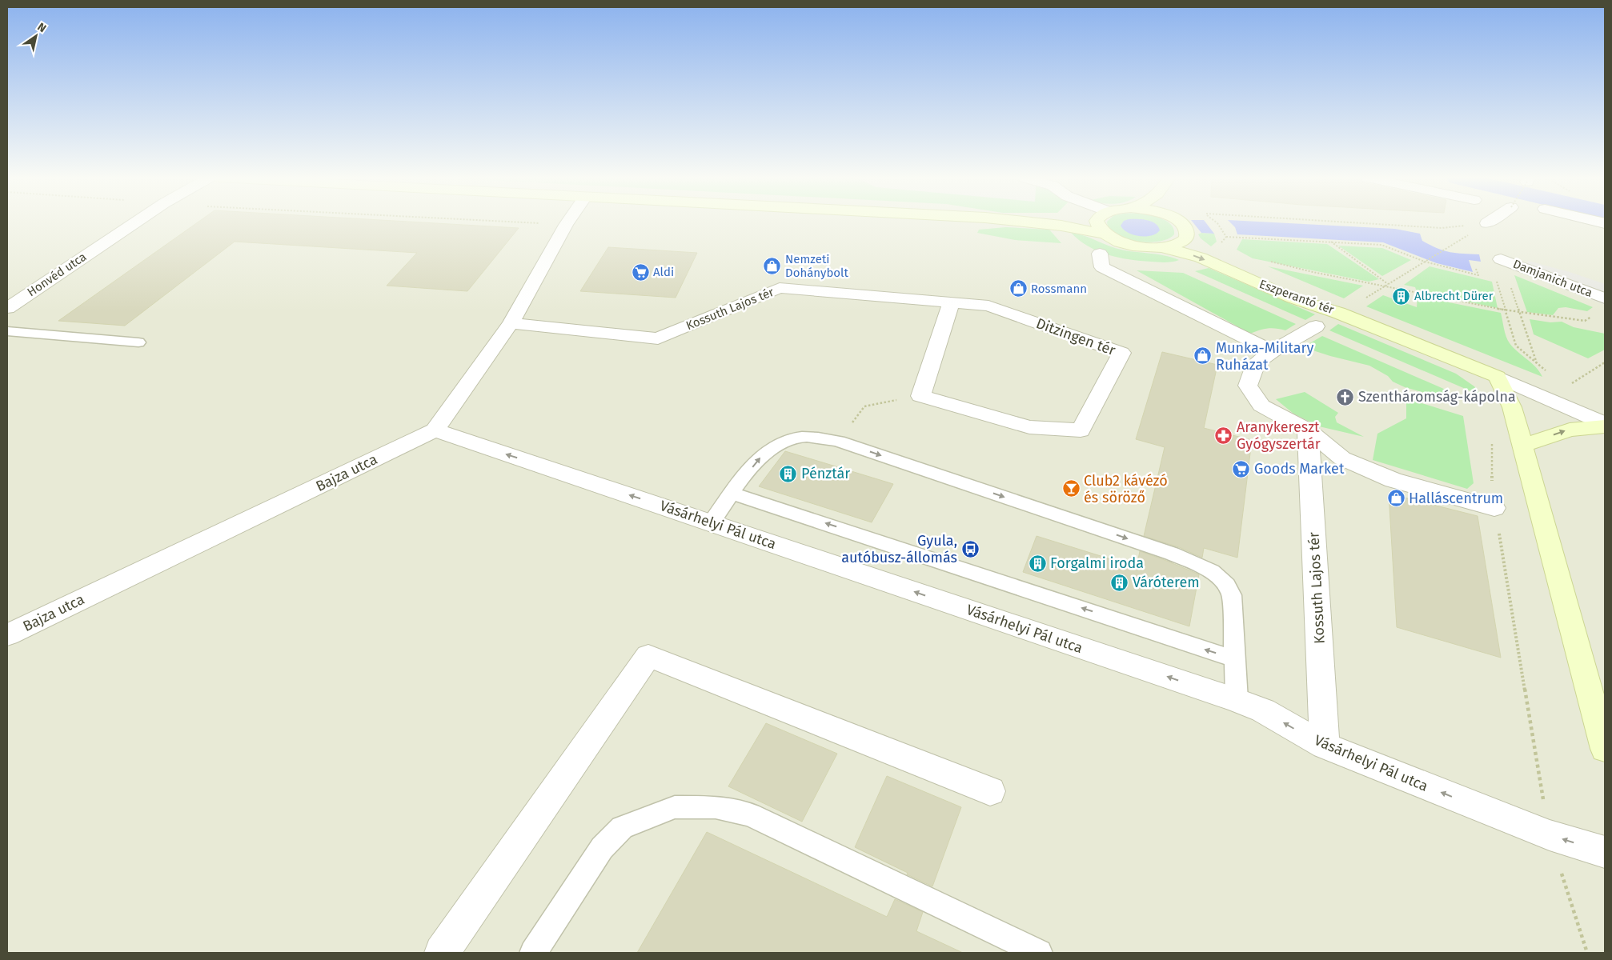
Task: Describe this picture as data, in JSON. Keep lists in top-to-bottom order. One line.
{"streets":{"street":["Honvéd utca","Damjanich utca","Eszperantó tér","Kossuth Lajos tér","Ditzingen tér","Bajza utca","Vásárhelyi Pál utca"]},"crossings":[["Kossuth Lajos tér","Ditzingen tér"],["Kossuth Lajos tér","Bajza utca"],["Kossuth Lajos tér","Vásárhelyi Pál utca"],["Bajza utca","Vásárhelyi Pál utca"]],"one_way":["Vásárhelyi Pál utca"],"places":{"shop":["Nemzeti Dohánybolt","Rossmann","Munka-Military Ruházat","Halláscentrum"],"supermarket":["Aldi","Goods Market"],"building":["Albrecht Dürer","Pénztár","Forgalmi iroda","Váróterem"],"church":["Szentháromság-kápolna"],"pharmacy":["Aranykereszt Gyógyszertár"],"bar":["Club2 kávézó és söröző"],"bus stop":["Gyula, autóbusz-állomás"]},"north":"top right"}
